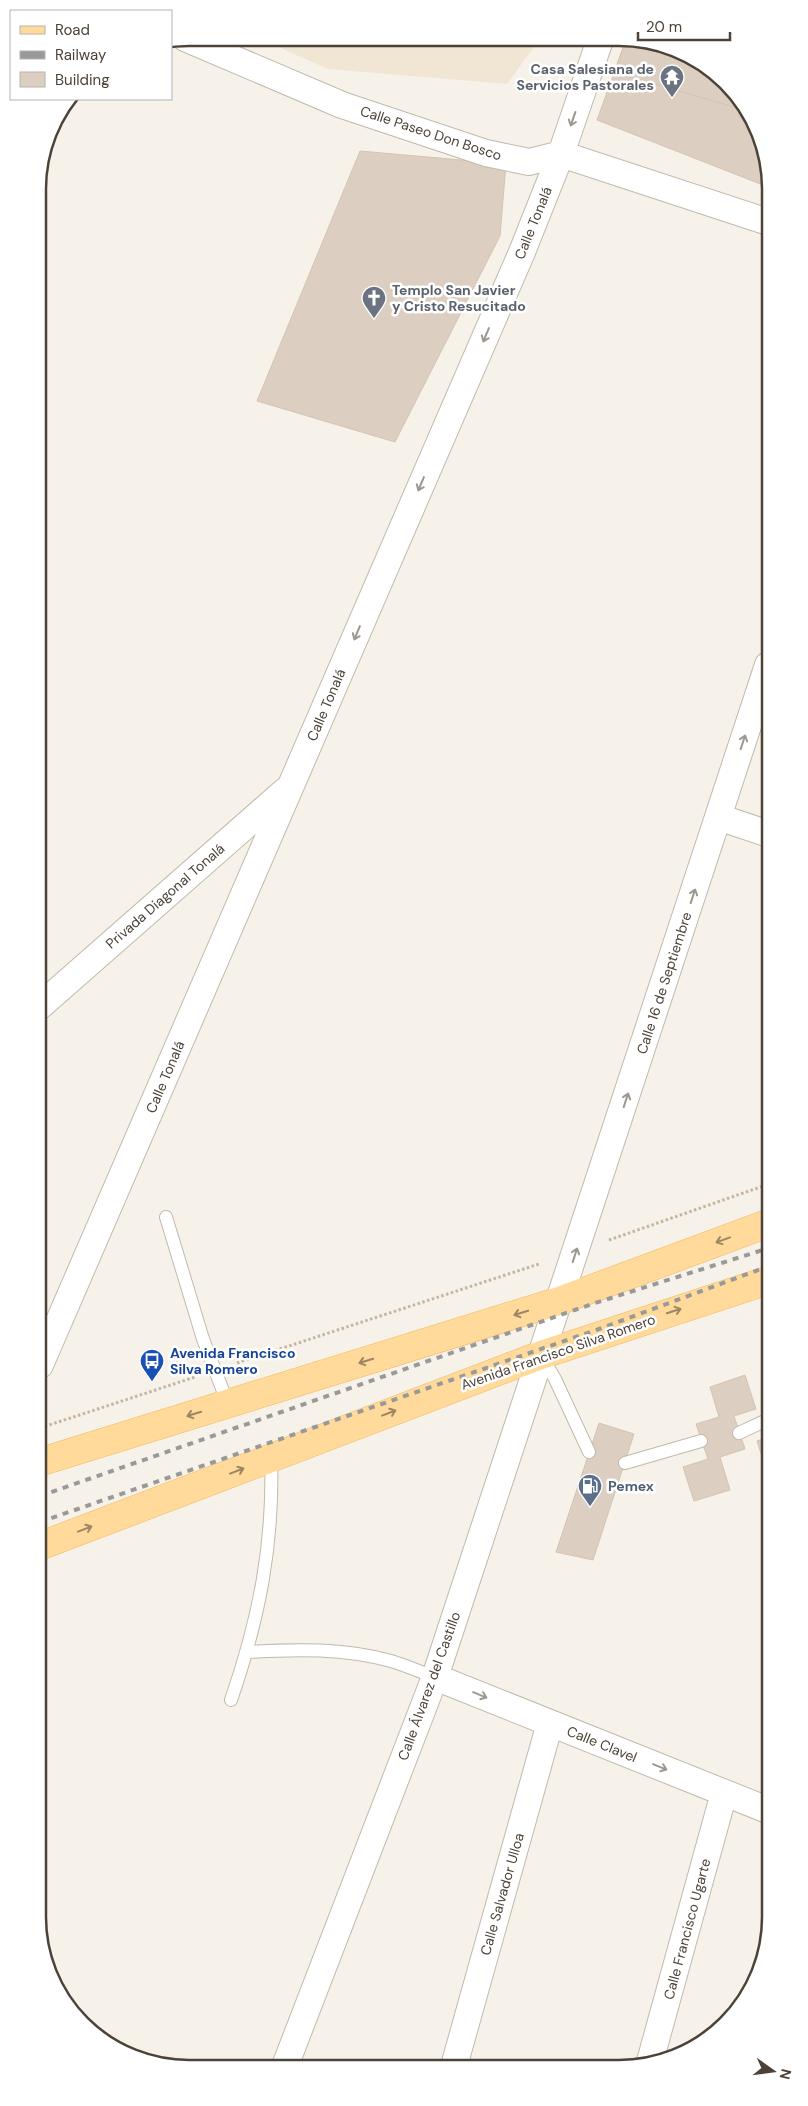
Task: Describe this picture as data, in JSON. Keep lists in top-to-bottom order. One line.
{"streets":{"main road":["Avenida Francisco Silva Romero"],"street":["Calle Paseo Don Bosco","Calle Tonalá","Privada Diagonal Tonalá","Calle 16 de Septiembre","Calle Álvarez del Castillo","Calle Clavel","Calle Salvador Ulloa","Calle Francisco Ugarte"]},"crossings":[["Calle Paseo Don Bosco","Calle Tonalá"],["Calle Tonalá","Privada Diagonal Tonalá"],["Calle 16 de Septiembre","Calle Álvarez del Castillo"],["Avenida Francisco Silva Romero","Calle Álvarez del Castillo"],["Calle Álvarez del Castillo","Calle Clavel"],["Calle Clavel","Calle Salvador Ulloa"],["Calle Clavel","Calle Francisco Ugarte"]],"one_way":["Calle Tonalá","Calle 16 de Septiembre","Calle Clavel"],"places":{"temple":["Casa Salesiana de Servicios Pastorales"],"church":["Templo San Javier y Cristo Resucitado"],"bus stop":["Avenida Francisco Silva Romero"],"fuel station":["Pemex"]},"legend":["Road","Railway","Building"],"scale_bar":"20 m","north":"right"}
